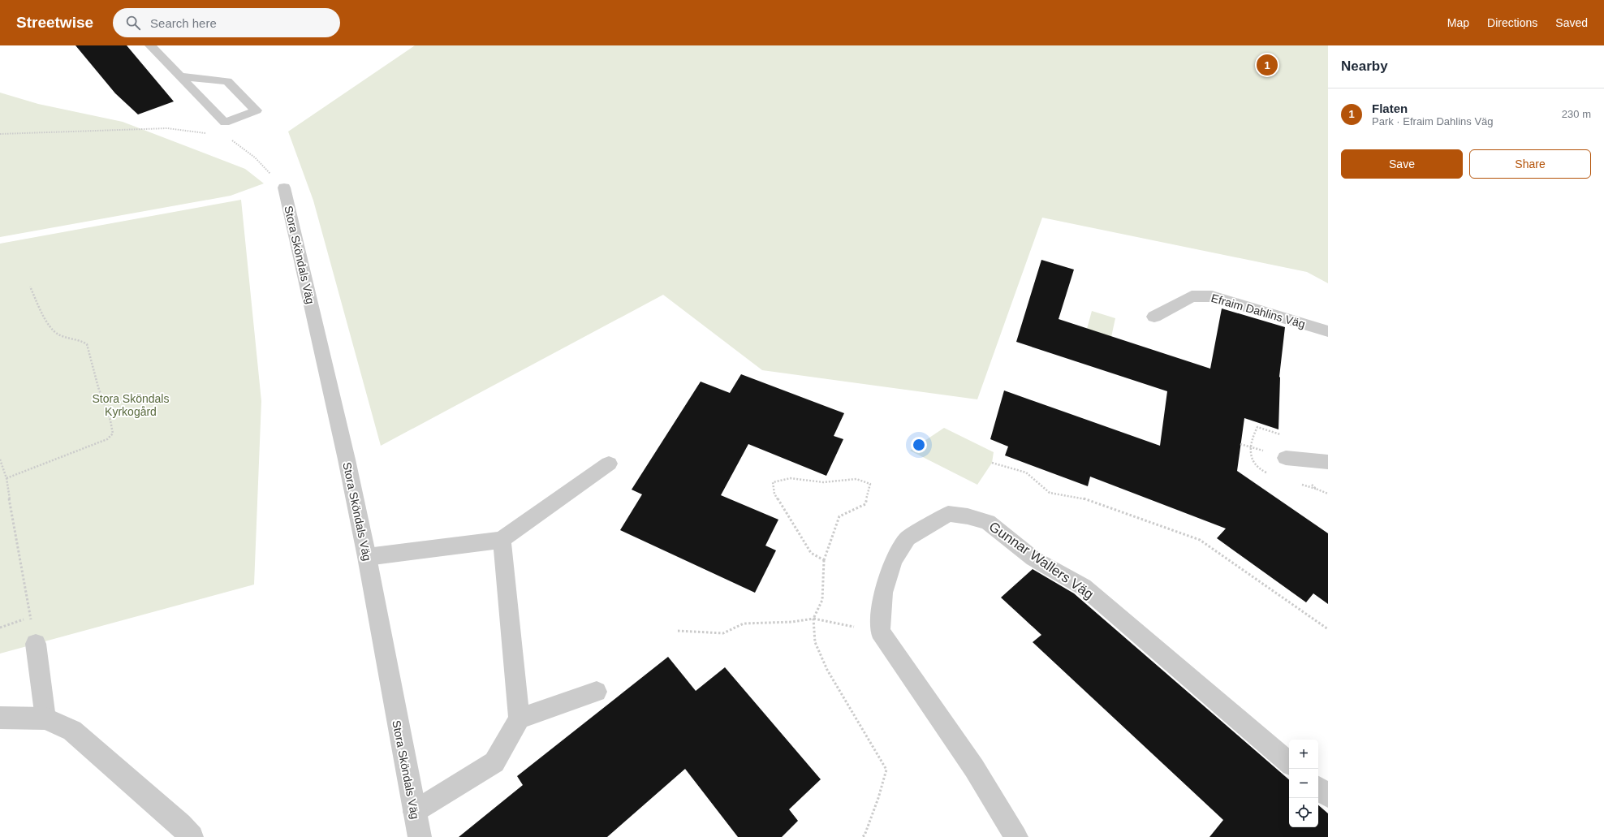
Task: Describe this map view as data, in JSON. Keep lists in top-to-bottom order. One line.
{"streets":{"street":["Stora Sköndals Väg","Efraim Dahlins Väg"],"lane":["Gunnar Wallers Väg"]},"parks":["Stora Sköndals Kyrkogård"],"page":{"header":"Streetwise","search":"Search here","nav":["Map","Directions","Saved"],"heading":"Nearby","pins":"1","list":[{"mark":"1","name":"Flaten","note":"Park · Efraim Dahlins Väg","value":"230 m"}],"buttons":["Save","Share"],"map_buttons":["+","−"]}}
